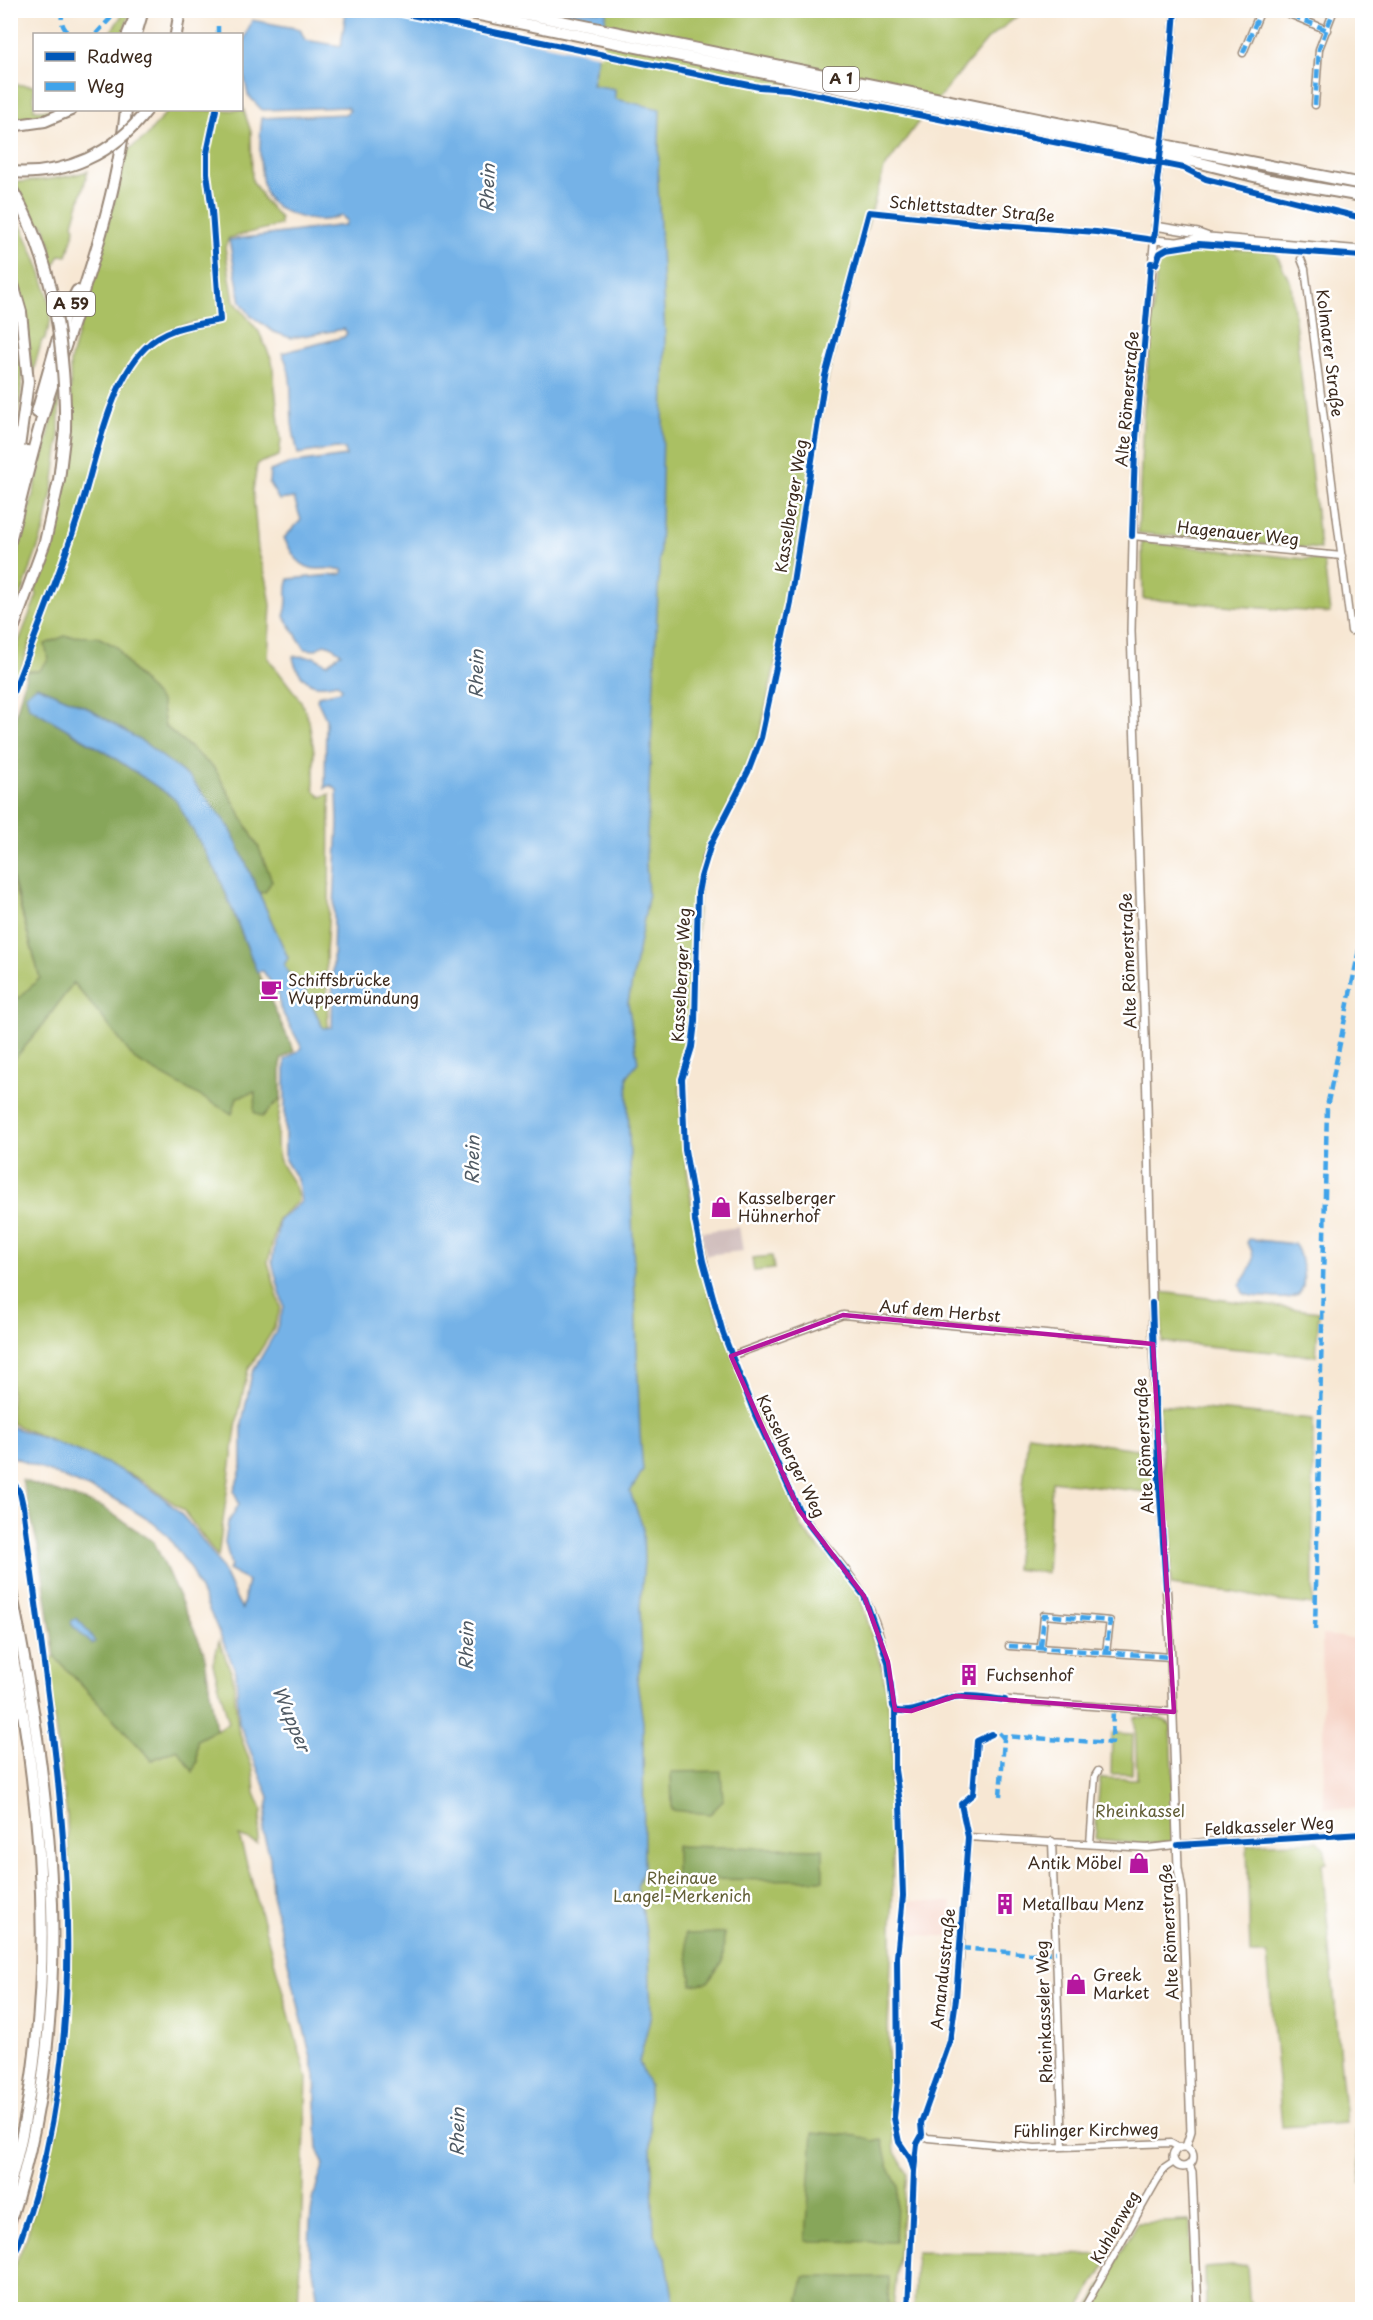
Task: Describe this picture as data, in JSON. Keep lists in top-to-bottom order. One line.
{"streets":{"highway":["A 1","A 59"],"street":["Schlettstadter Straße","Kolmarer Straße","Alte Römerstraße","Kasselberger Weg","Hagenauer Weg","Auf dem Herbst","Feldkasseler Weg","Amandusstraße","Rheinkasseler Weg","Fühlinger Kirchweg","Kuhlenweg"]},"crossings":[["Schlettstadter Straße","Kasselberger Weg"],["Kolmarer Straße","Hagenauer Weg"],["Alte Römerstraße","Kasselberger Weg"],["Alte Römerstraße","Hagenauer Weg"],["Alte Römerstraße","Auf dem Herbst"],["Alte Römerstraße","Feldkasseler Weg"],["Alte Römerstraße","Fühlinger Kirchweg"],["Alte Römerstraße","Kuhlenweg"],["Kasselberger Weg","Auf dem Herbst"],["Feldkasseler Weg","Amandusstraße"],["Feldkasseler Weg","Rheinkasseler Weg"],["Amandusstraße","Fühlinger Kirchweg"],["Rheinkasseler Weg","Fühlinger Kirchweg"],["Fühlinger Kirchweg","Kuhlenweg"]],"water":["Rhein","Wupper"],"parks":["Rheinkassel","Rheinaue Langel-Merkenich"],"places":{"cafe":["Schiffsbrücke Wuppermündung"],"shop":["Kasselberger Hühnerhof","Antik Möbel","Greek Market"],"building":["Fuchsenhof","Metallbau Menz"]},"legend":["Radweg","Weg"]}
